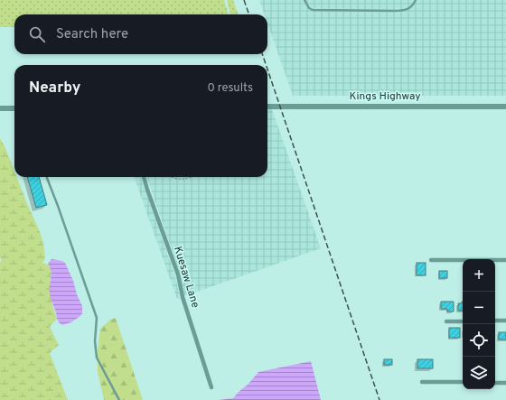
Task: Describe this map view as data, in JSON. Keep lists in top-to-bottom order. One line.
{"streets":{"street":["Kings Highway","Kuesaw Lane"]},"page":{"search":"Search here","heading":["Nearby","0 results"],"map_buttons":["+","−"]}}
